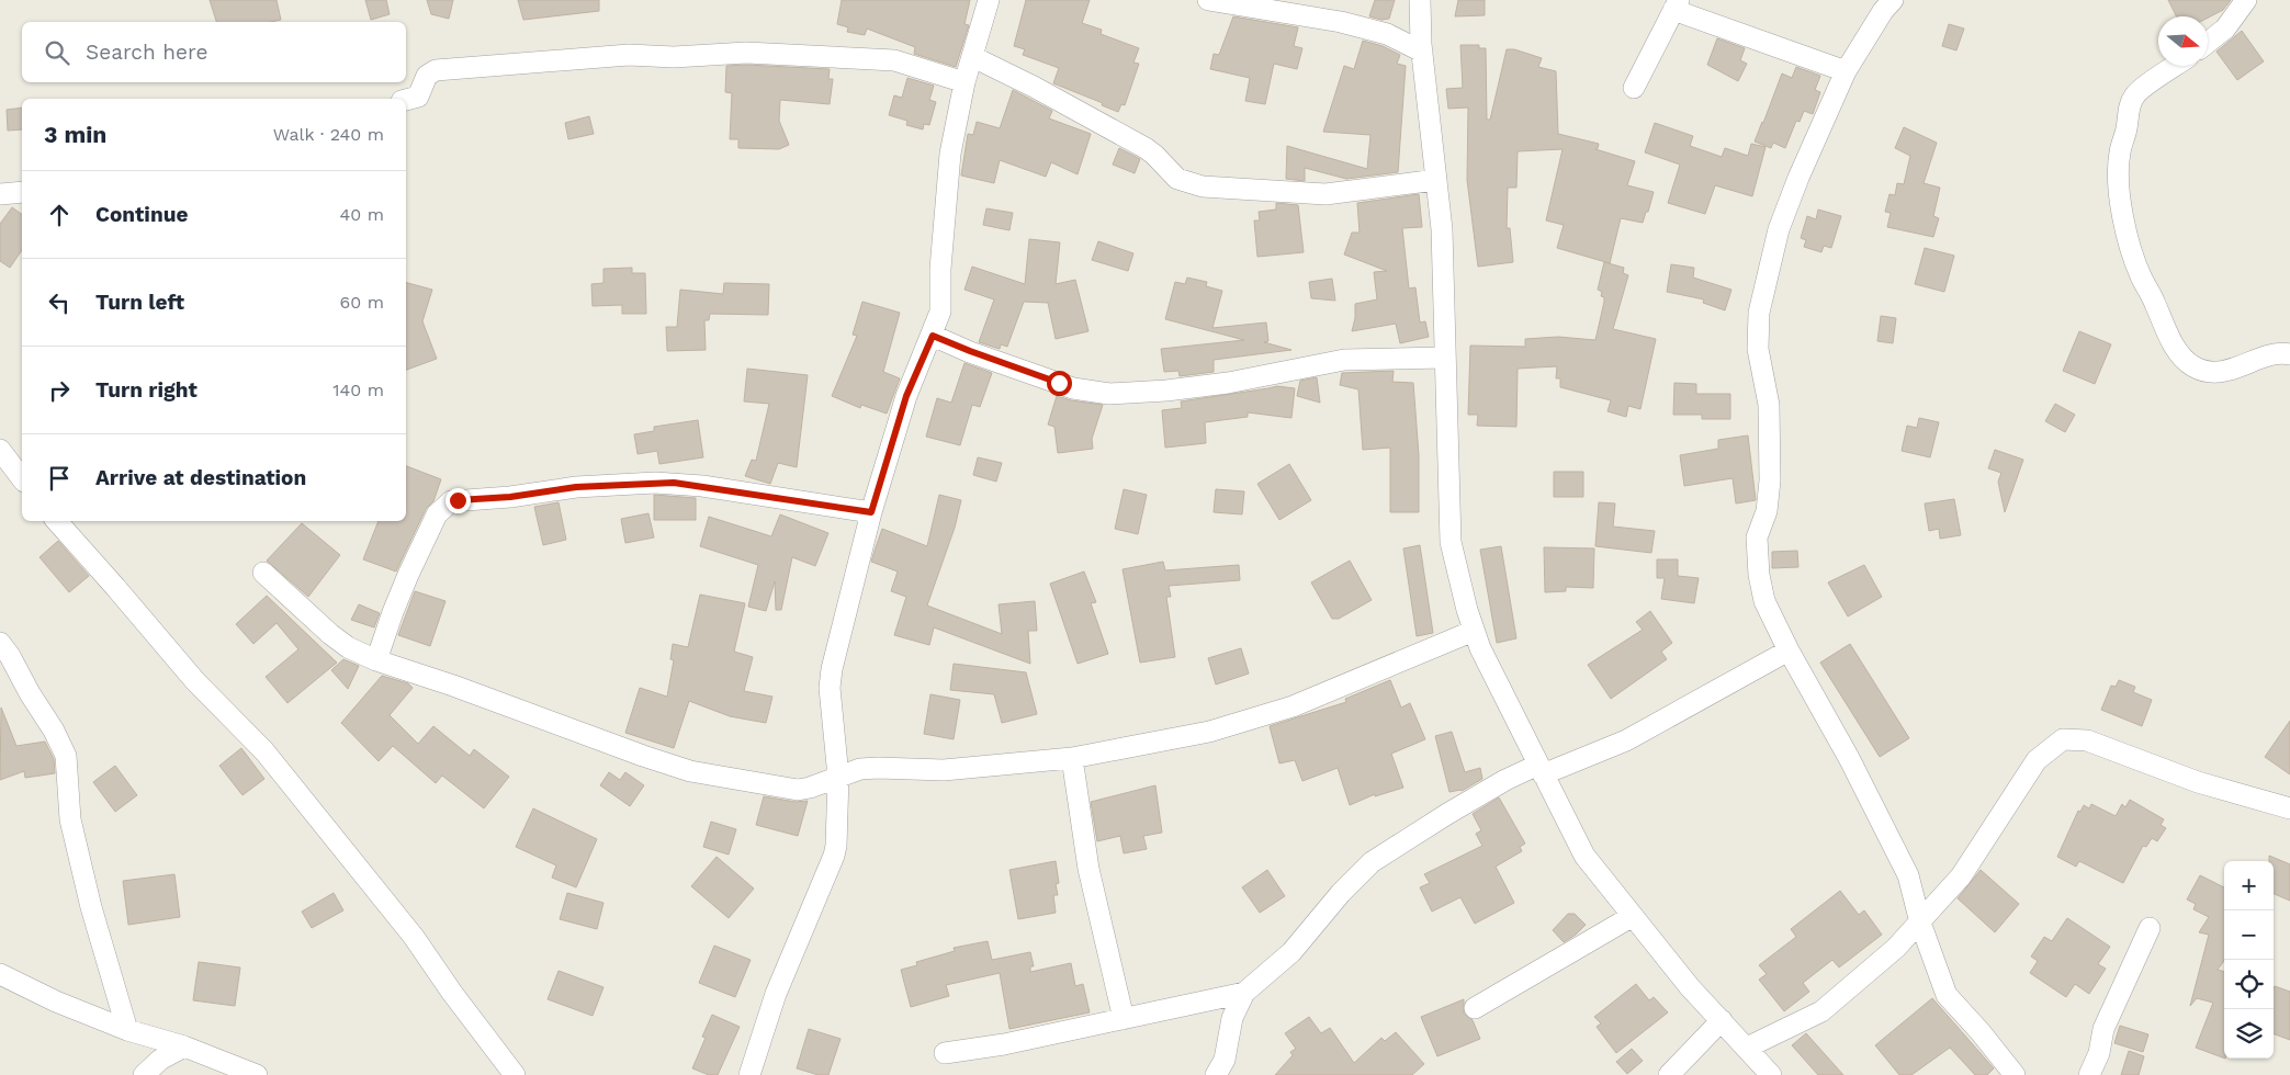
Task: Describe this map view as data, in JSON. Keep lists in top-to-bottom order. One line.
{"north":"right","page":{"search":"Search here","heading":["3 min","Walk · 240 m"],"list":[["Continue","40 m"],["Turn left","60 m"],["Turn right","140 m"],"Arrive at destination"],"map_buttons":["+","−"]}}
